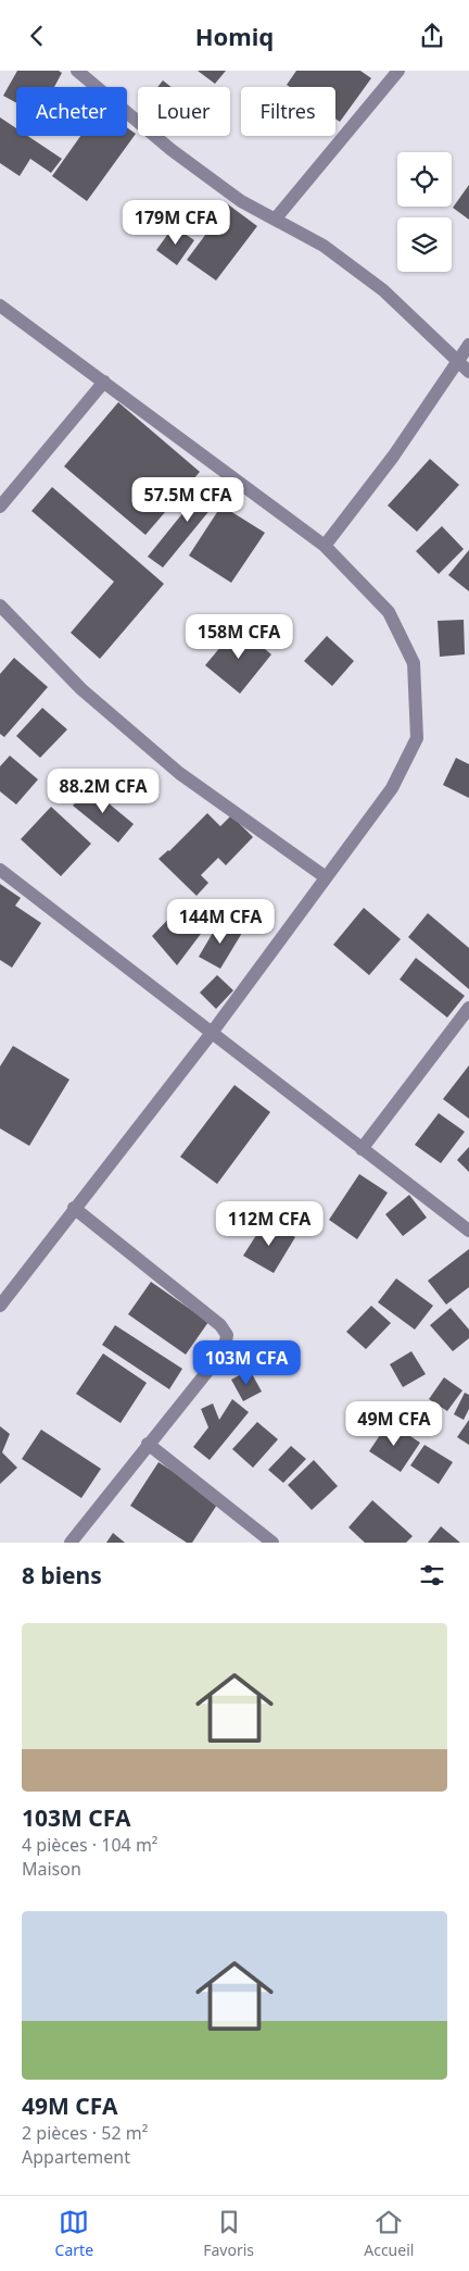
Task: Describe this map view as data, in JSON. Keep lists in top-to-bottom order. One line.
{"page":{"header":"Homiq","chip":["Acheter","Louer","Filtres"],"price":["179M CFA","57.5M CFA","158M CFA","88.2M CFA","144M CFA","112M CFA","103M CFA","49M CFA"],"heading":"8 biens","list":[{"name":"103M CFA","note":"4 pièces · 104 m² · Maison"},{"name":"49M CFA","note":"2 pièces · 52 m² · Appartement"}],"tabs":["Carte","Favoris","Accueil"]}}
